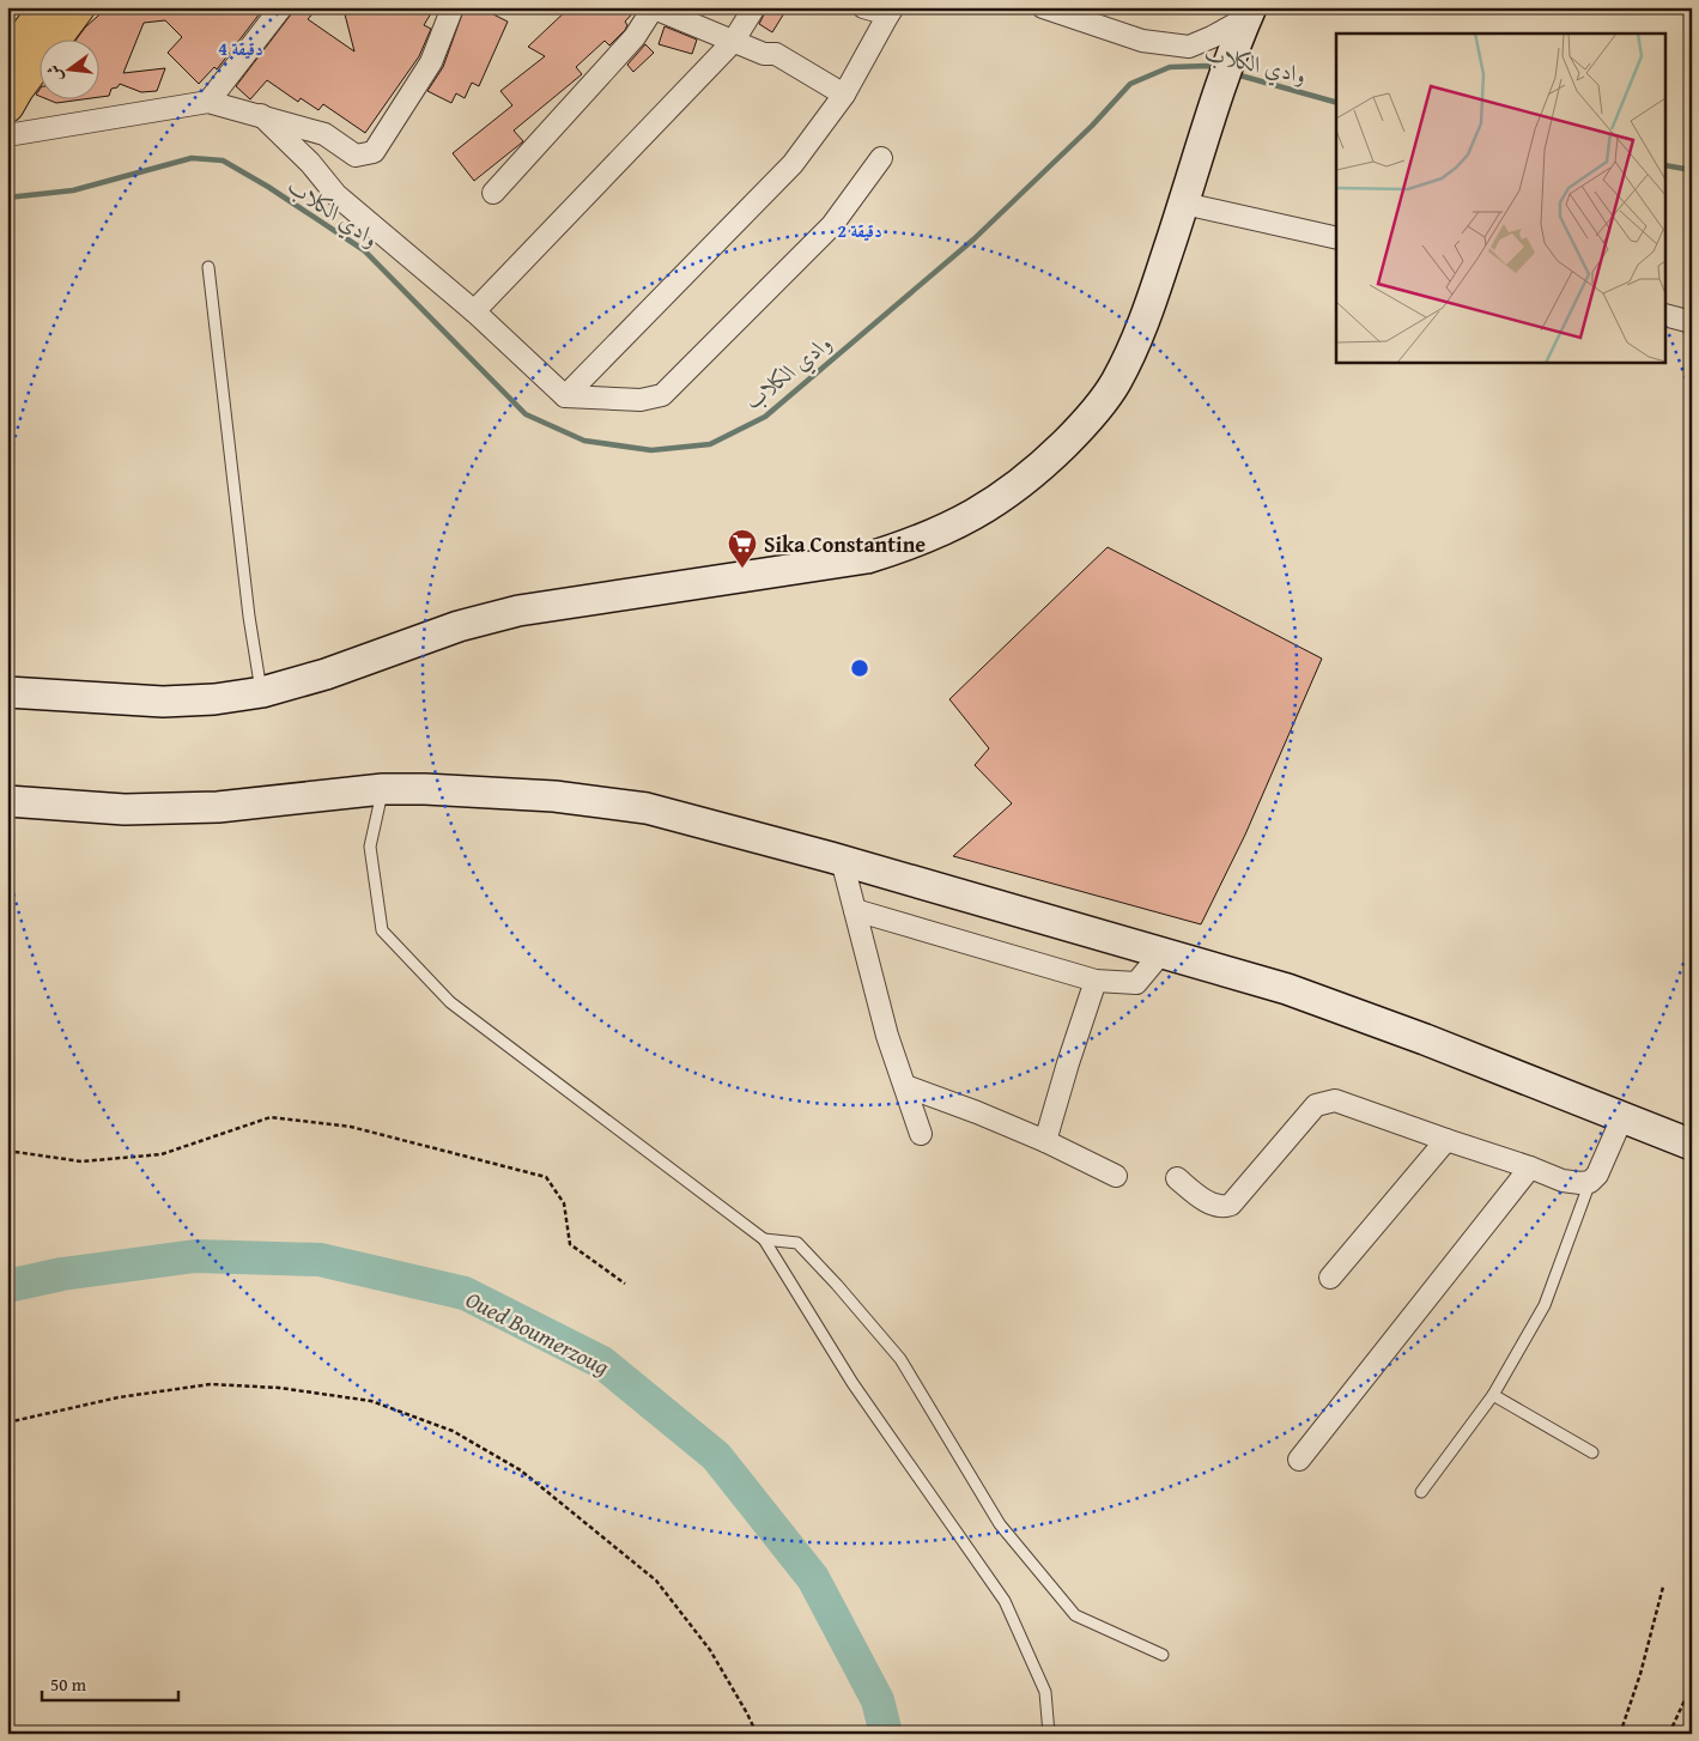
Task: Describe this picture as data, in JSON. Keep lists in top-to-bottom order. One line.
{"water":["وادي الكلاب","Oued Boumerzoug"],"places":{"supermarket":["Sika Constantine"]},"scale_bar":"50 m","north":"left","rings":["4 دقيقة","2 دقيقة"]}
